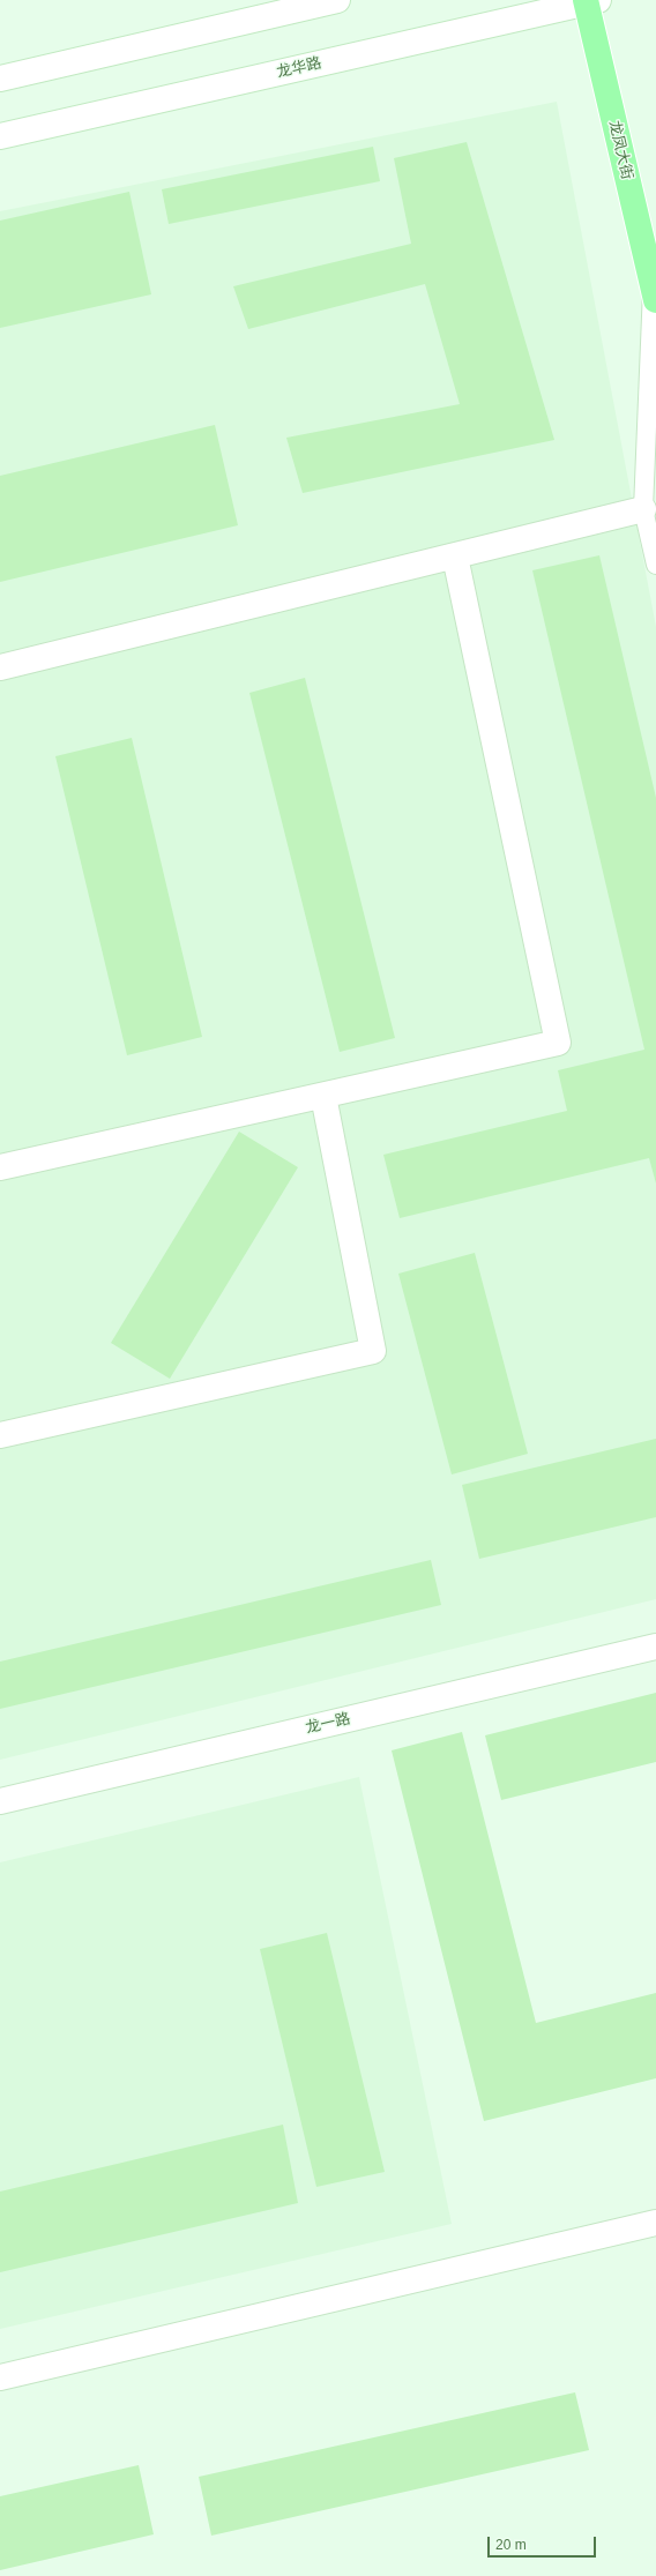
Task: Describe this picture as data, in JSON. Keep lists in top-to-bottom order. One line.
{"streets":{"main road":["龙凤大街"],"street":["龙华路","龙一路"]},"crossings":[["龙华路","龙凤大街"]],"scale_bar":"20 m"}
